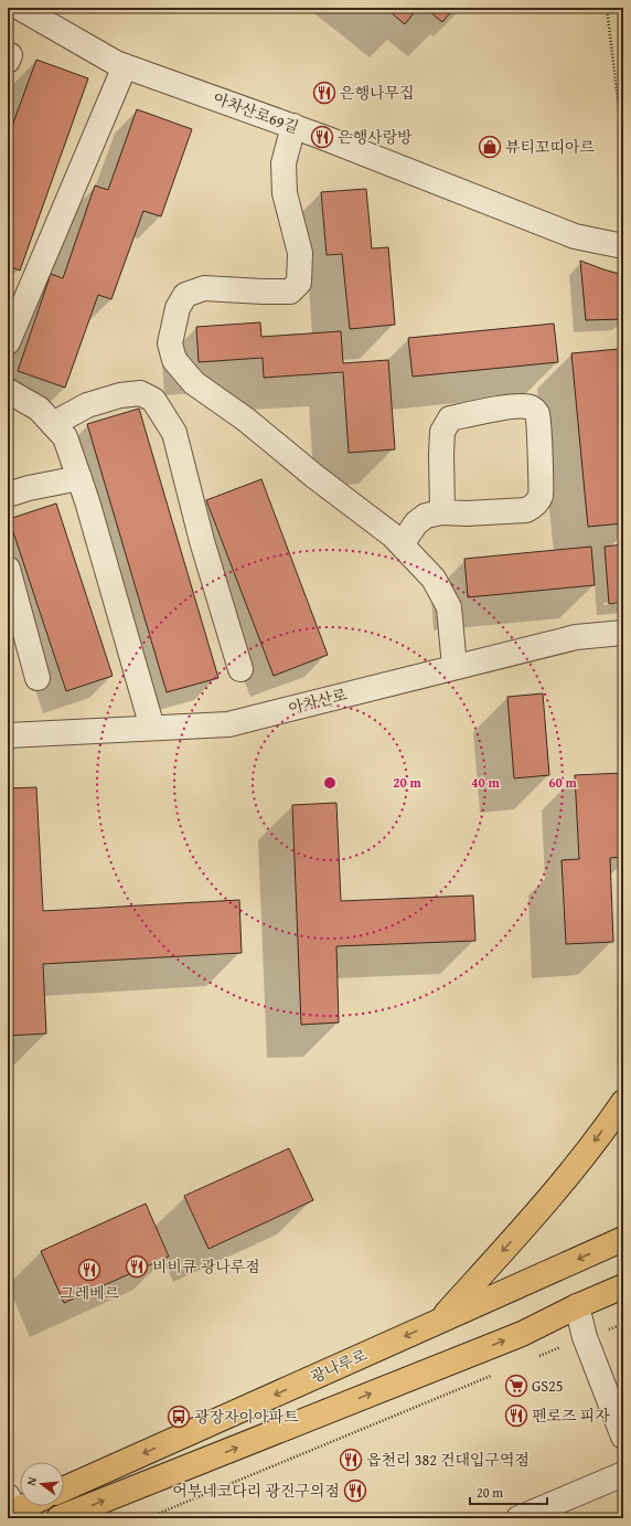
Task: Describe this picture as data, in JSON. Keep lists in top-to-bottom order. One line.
{"streets":{"main road":["광나루로"],"street":["아차산로69길","아차산로"]},"places":{"restaurant":["은행나무집","은행사랑방","비비큐 광나루점","그레베르","펜로즈 피자","읍천리 382 건대입구역점","어부네코다리 광진구의점"],"shop":["뷰티꼬띠아르"],"supermarket":["GS25"],"bus stop":["광장자이아파트"]},"scale_bar":"20 m","north":"left","rings":["20 m","40 m","60 m"]}
